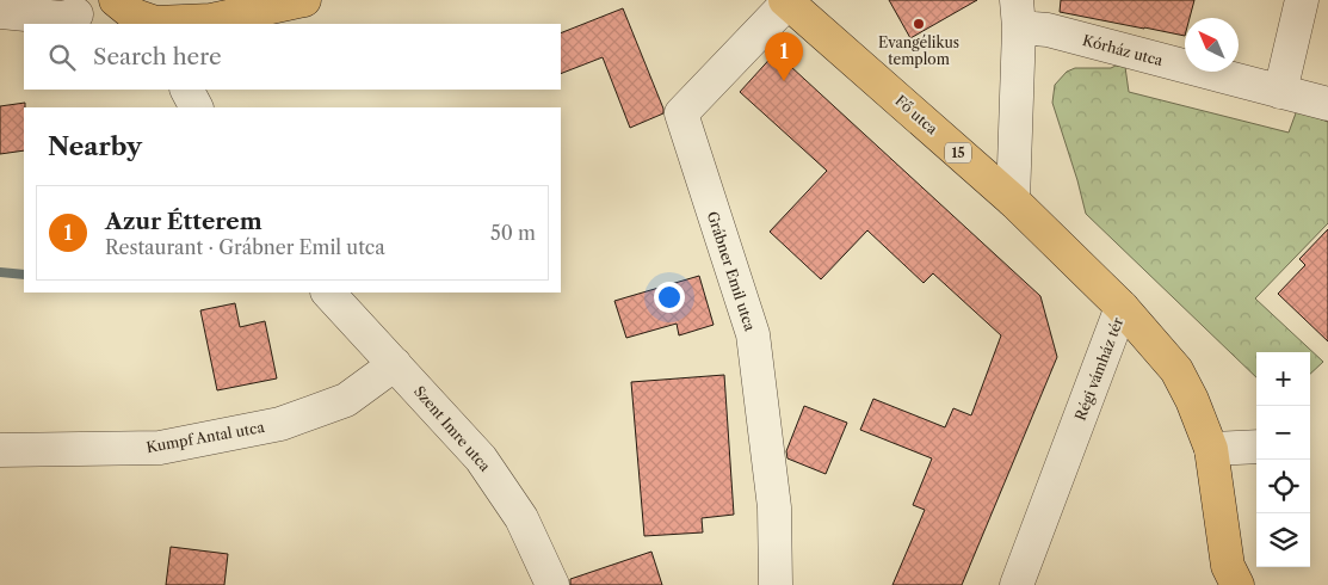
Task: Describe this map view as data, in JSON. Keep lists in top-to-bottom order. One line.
{"streets":{"main road":["Fő utca","15","Régi vámház tér"],"street":["Kórház utca","Grábner Emil utca","Szent Imre utca","Kumpf Antal utca"]},"crossings":[["Fő utca","Grábner Emil utca"],["Fő utca","Régi vámház tér"],["Szent Imre utca","Kumpf Antal utca"]],"places":["Evangélikus templom"],"north":"top left","page":{"search":"Search here","pins":"1","heading":"Nearby","list":[{"mark":"1","name":"Azur Étterem","note":"Restaurant · Grábner Emil utca","value":"50 m"}],"map_buttons":["+","−"]}}
